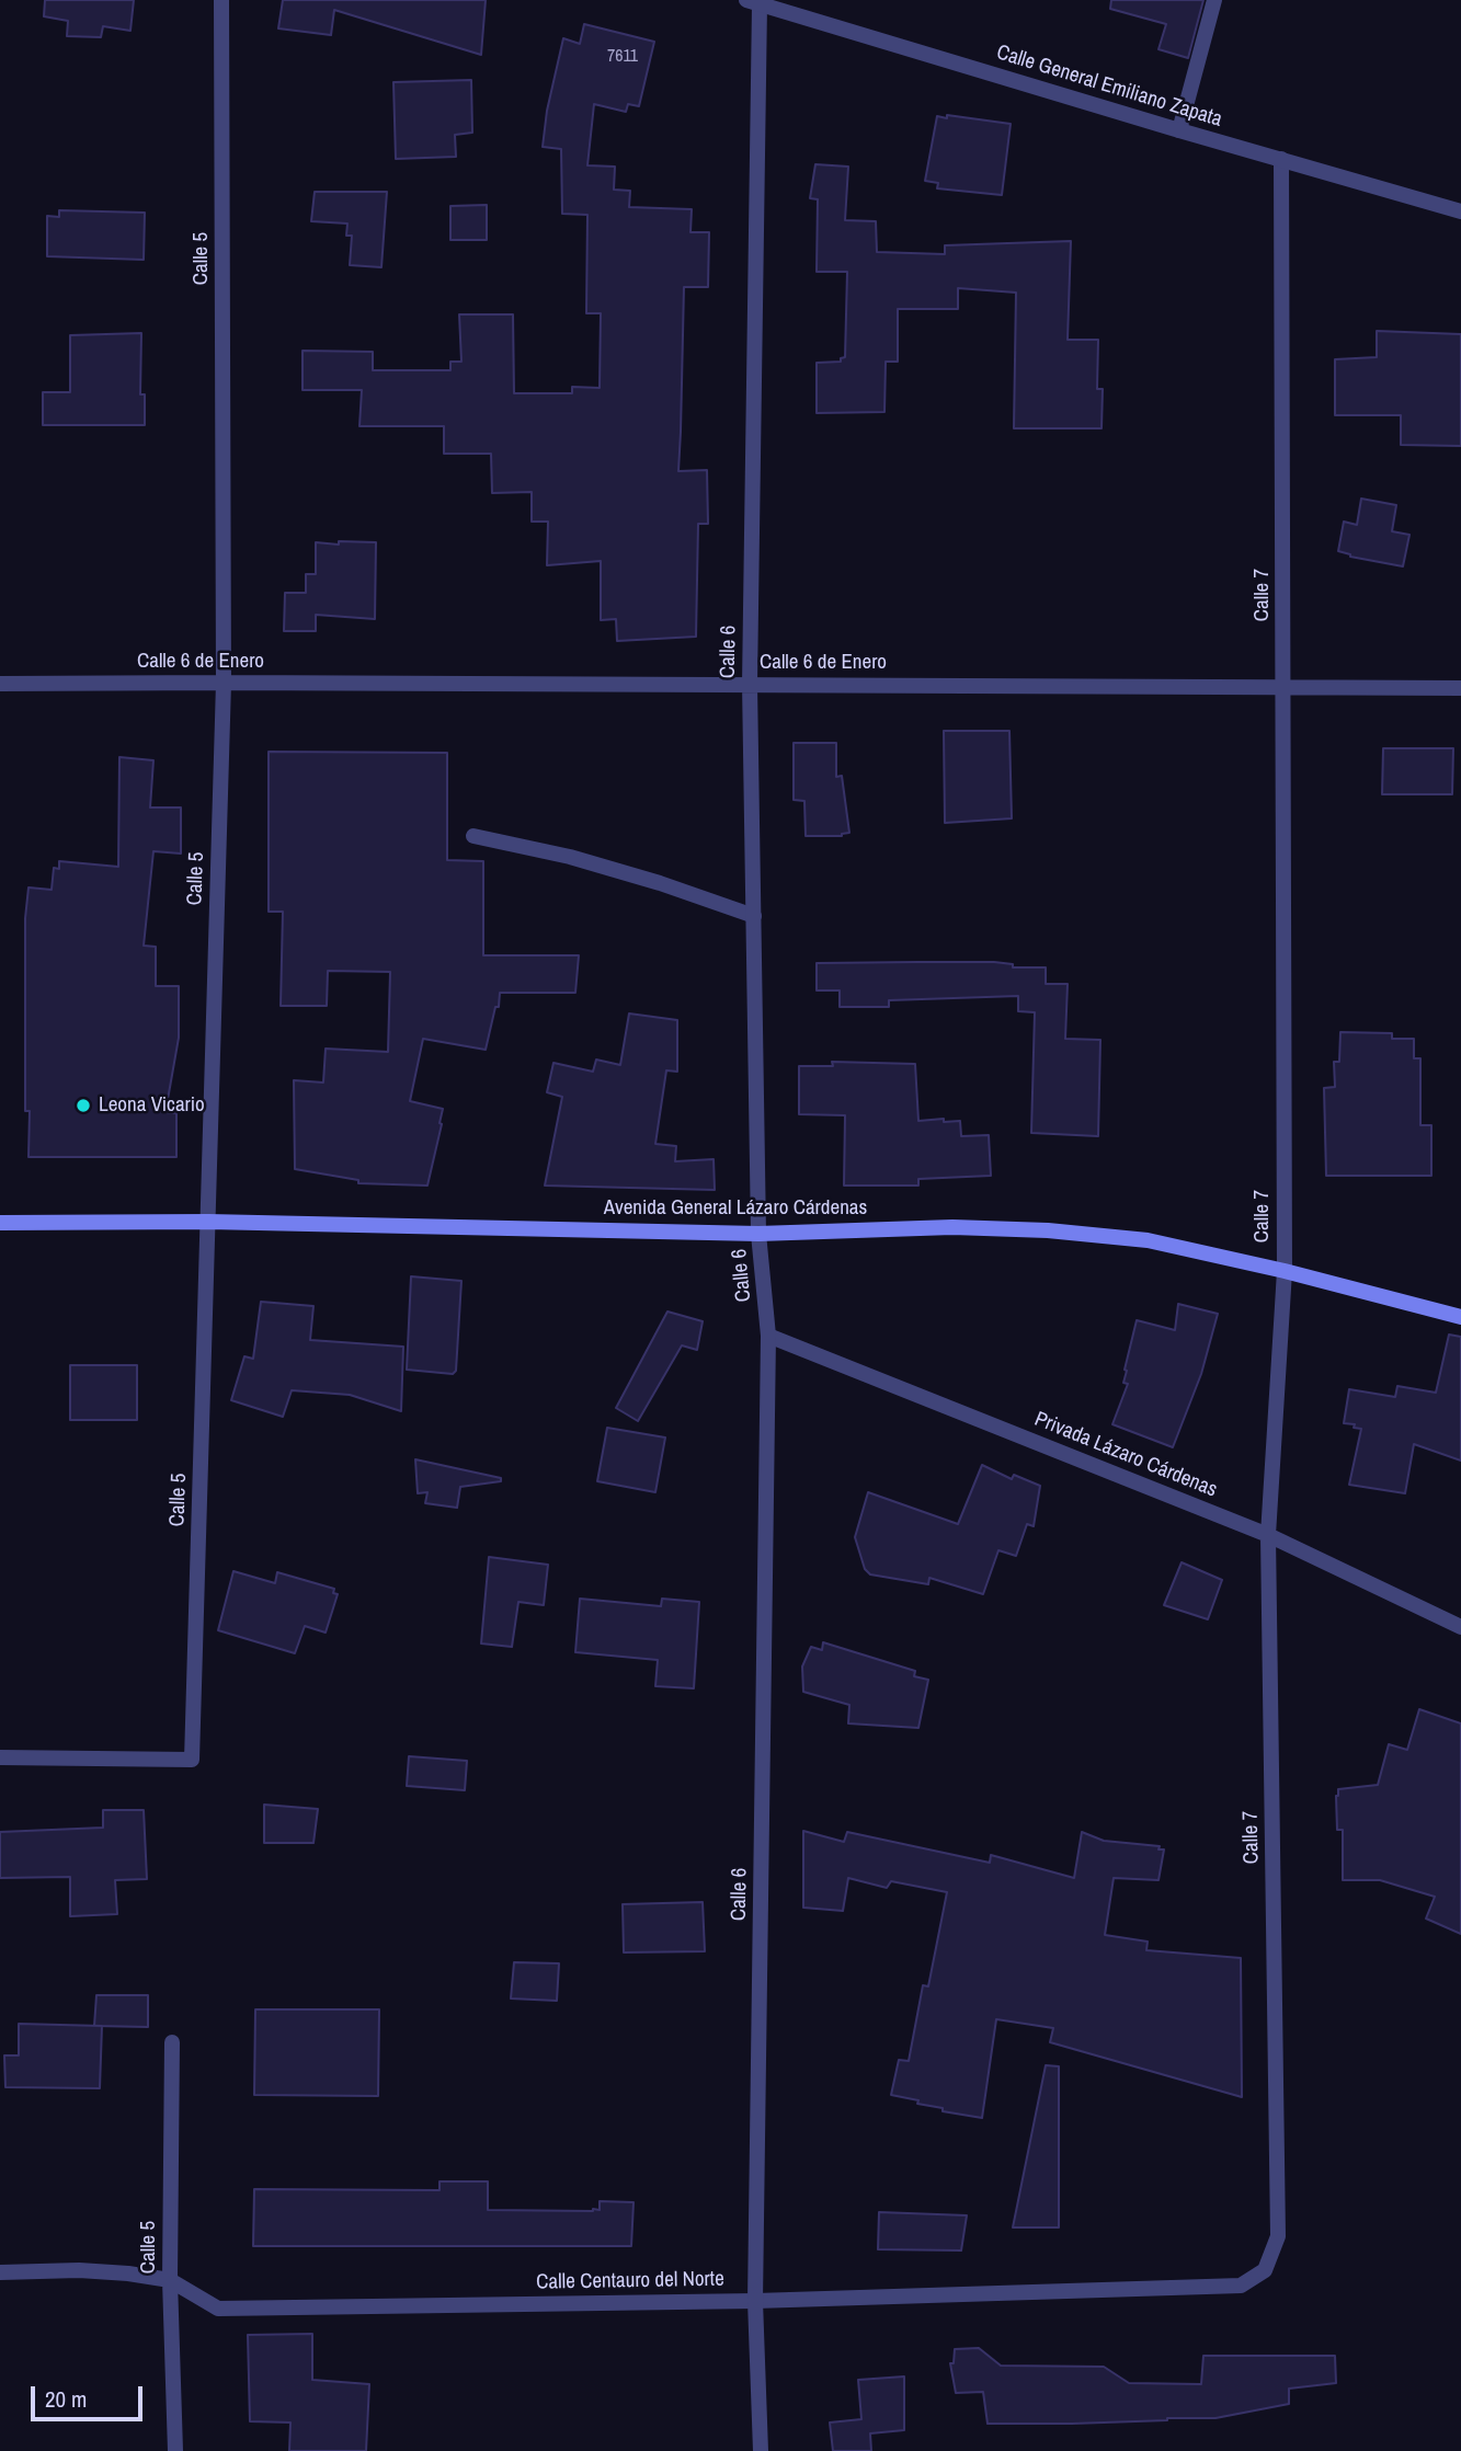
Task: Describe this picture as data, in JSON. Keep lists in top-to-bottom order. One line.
{"streets":{"main road":["Avenida General Lázaro Cárdenas"],"street":["Calle General Emiliano Zapata","Calle 5","Calle 7","Calle 6","Calle 6 de Enero","Privada Lázaro Cárdenas","Calle Centauro del Norte"]},"crossings":[["Calle General Emiliano Zapata","Calle 7"],["Calle General Emiliano Zapata","Calle 6"],["Calle 5","Calle 6 de Enero"],["Calle 5","Avenida General Lázaro Cárdenas"],["Calle 5","Calle Centauro del Norte"],["Calle 7","Calle 6 de Enero"],["Calle 7","Avenida General Lázaro Cárdenas"],["Calle 7","Privada Lázaro Cárdenas"],["Calle 7","Calle Centauro del Norte"],["Calle 6","Calle 6 de Enero"],["Calle 6","Avenida General Lázaro Cárdenas"],["Calle 6","Privada Lázaro Cárdenas"],["Calle 6","Calle Centauro del Norte"]],"places":["Leona Vicario"],"house_numbers":["7611"],"scale_bar":"20 m"}
